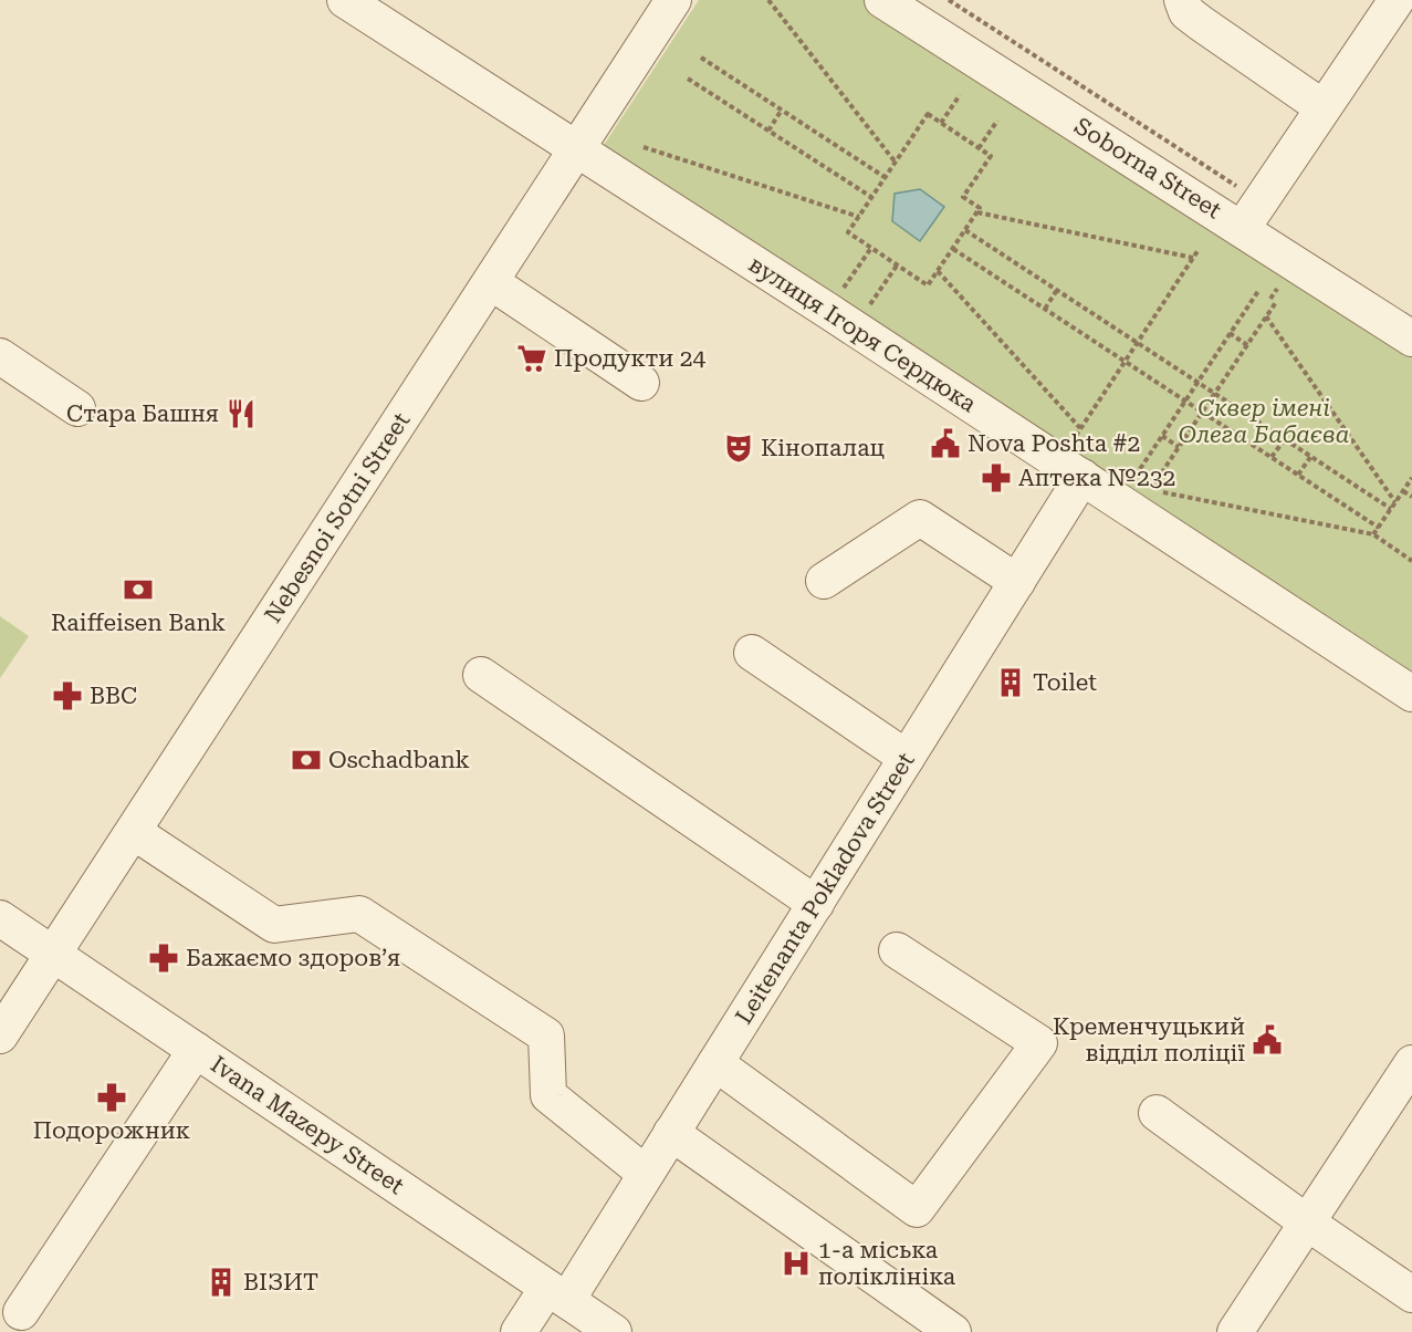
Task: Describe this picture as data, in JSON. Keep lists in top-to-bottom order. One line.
{"streets":{"street":["Soborna Street","вулиця Ігоря Сердюка","Nebesnoi Sotni Street","Leitenanta Pokladova Street","Ivana Mazepy Street"]},"crossings":[["вулиця Ігоря Сердюка","Nebesnoi Sotni Street"],["вулиця Ігоря Сердюка","Leitenanta Pokladova Street"],["Nebesnoi Sotni Street","Ivana Mazepy Street"],["Leitenanta Pokladova Street","Ivana Mazepy Street"]],"parks":["Сквер імені Олега Бабаєва"],"places":{"supermarket":["Продукти 24"],"restaurant":["Стара Башня"],"public building":["Nova Poshta #2","Кременчуцький відділ поліції"],"theatre":["Кінопалац"],"pharmacy":["Аптека №232","ВВС","Бажаємо здоровʼя","Подорожник"],"bank":["Raiffeisen Bank","Oschadbank"],"building":["Toilet","ВІЗИТ"],"hospital":["1-а міська поліклініка"]}}
